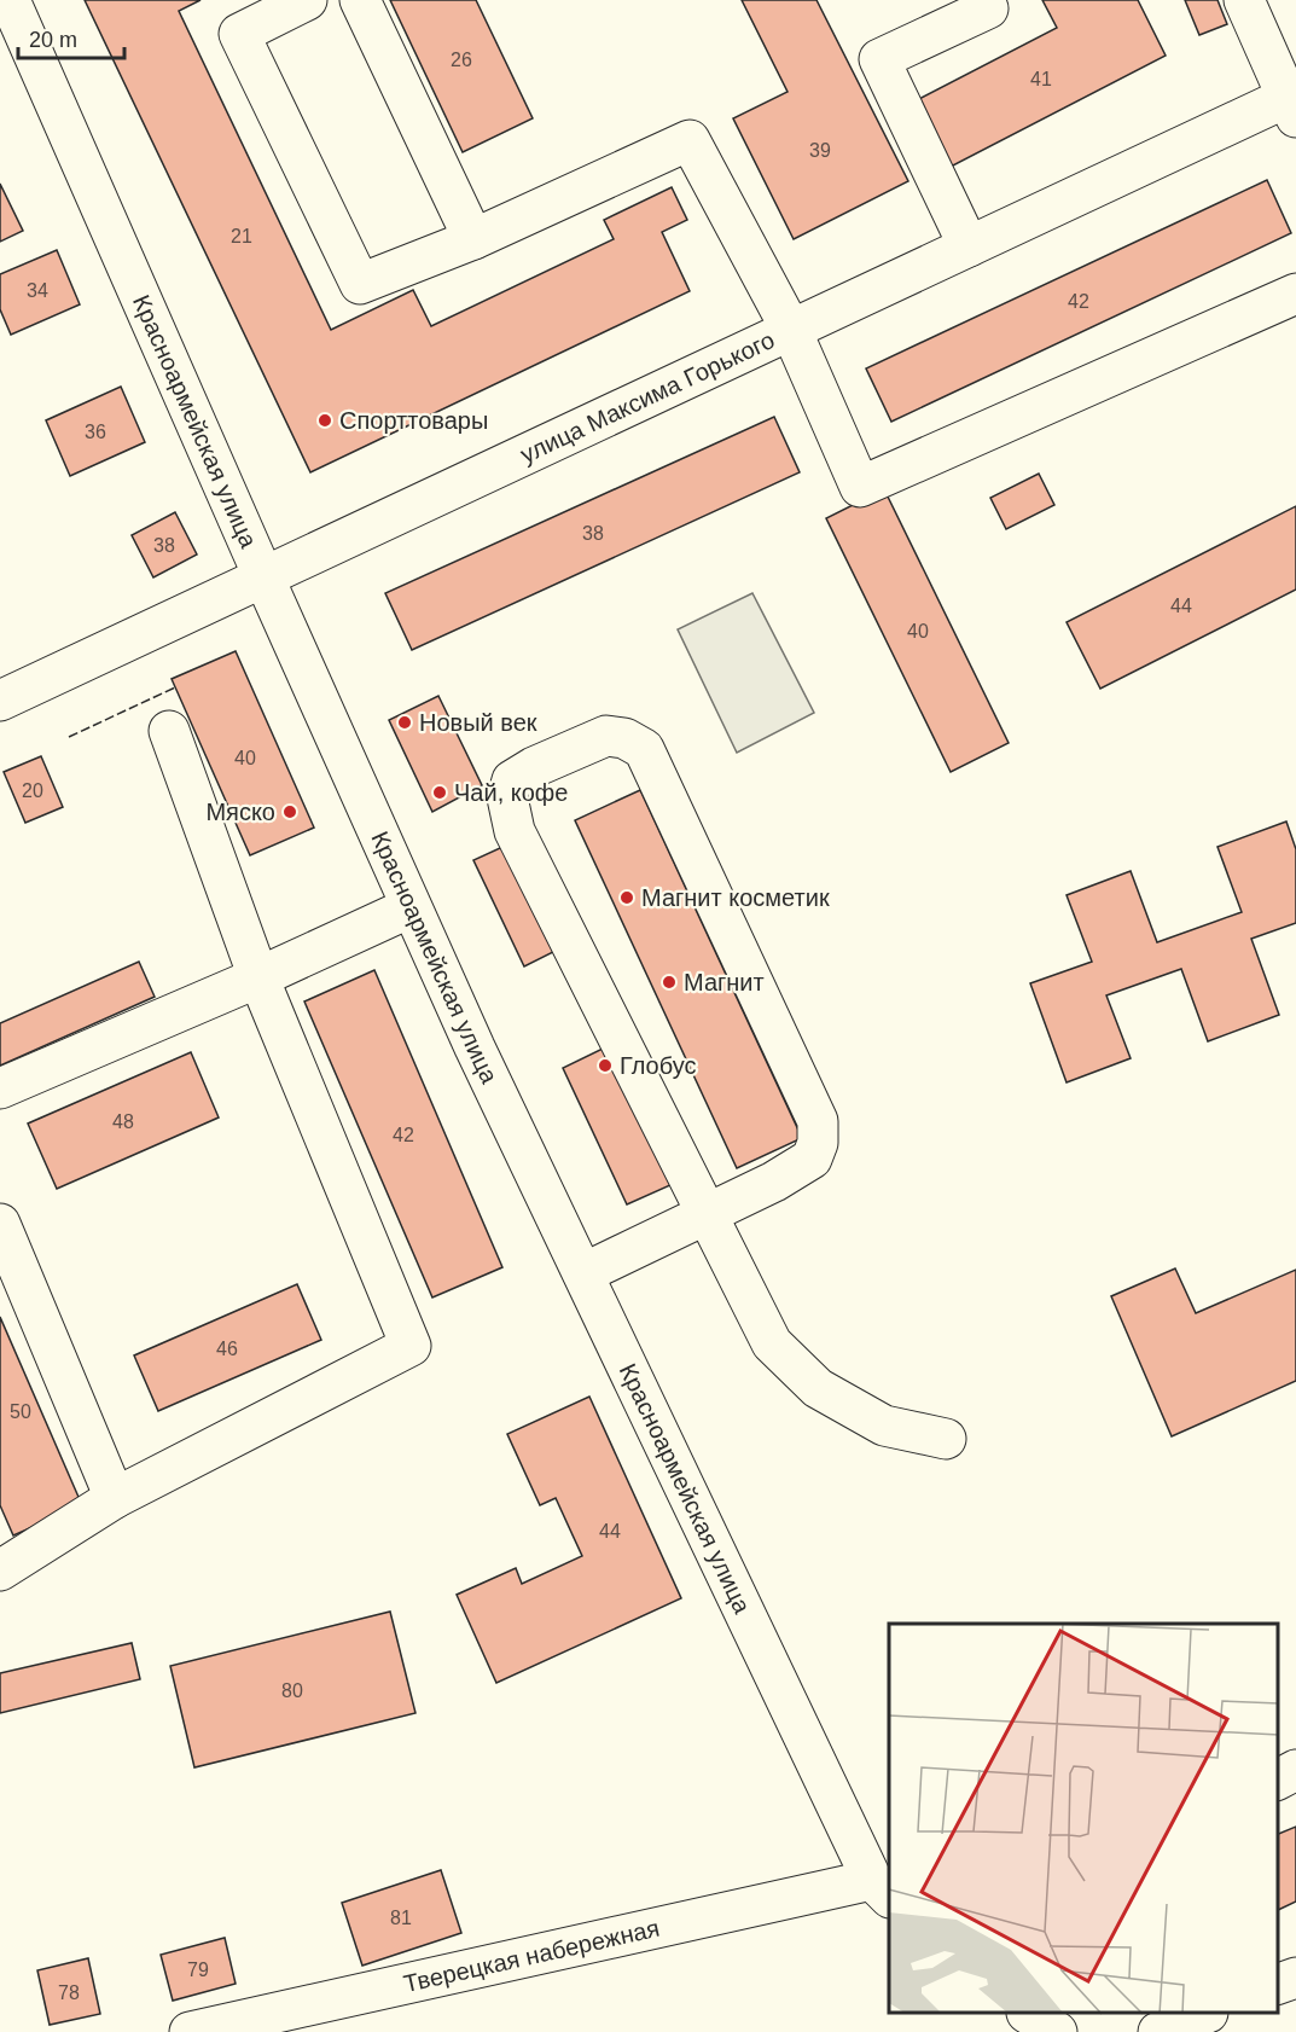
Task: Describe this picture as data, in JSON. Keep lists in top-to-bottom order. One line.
{"streets":{"street":["улица Максима Горького","Красноармейская улица","Тверецкая набережная"]},"crossings":[["улица Максима Горького","Красноармейская улица"],["Красноармейская улица","Тверецкая набережная"]],"places":["Спорттовары","Новый век","Чай, кофе","Мяско","Магнит косметик","Магнит","Глобус"],"house_numbers":["26","41","39","21","34","42","36","38","38","44","40","40","20","48","42","46","50","44","80","81","79","78"],"scale_bar":"20 m"}
